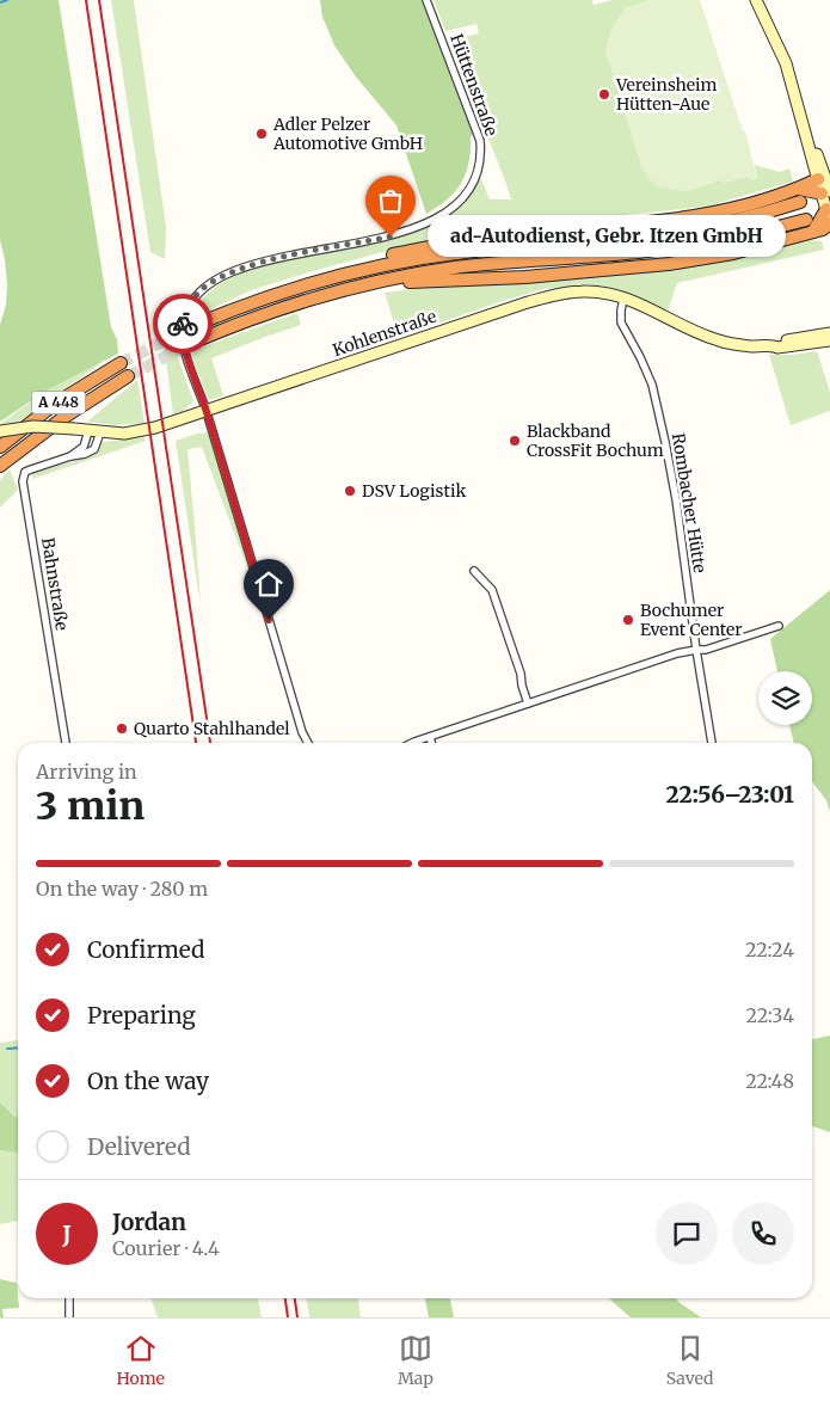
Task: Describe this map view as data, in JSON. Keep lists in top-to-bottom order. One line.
{"streets":{"highway":["A 448"],"street":["Hüttenstraße","Kohlenstraße","Rombacher Hütte","Bahnstraße"]},"crossings":[["Hüttenstraße","Kohlenstraße"],["Kohlenstraße","Rombacher Hütte"],["Kohlenstraße","Bahnstraße"]],"places":["Vereinsheim Hütten-Aue","Adler Pelzer Automotive GmbH","ad-Autodienst, Gebr. Itzen GmbH","Blackband CrossFit Bochum","DSV Logistik","Bochumer Event Center","Quarto Stahlhandel"],"page":{"bubble":"ad-Autodienst, Gebr. Itzen GmbH","heading":["3 min","Arriving in","22:56–23:01"],"panel":["Jordan","Courier · 4.4"],"bar":"On the way · 280 m","list":[["Confirmed","22:24"],["Preparing","22:34"],["On the way","22:48"],"Delivered"],"round":"J","tabs":["Home","Map","Saved"]}}
